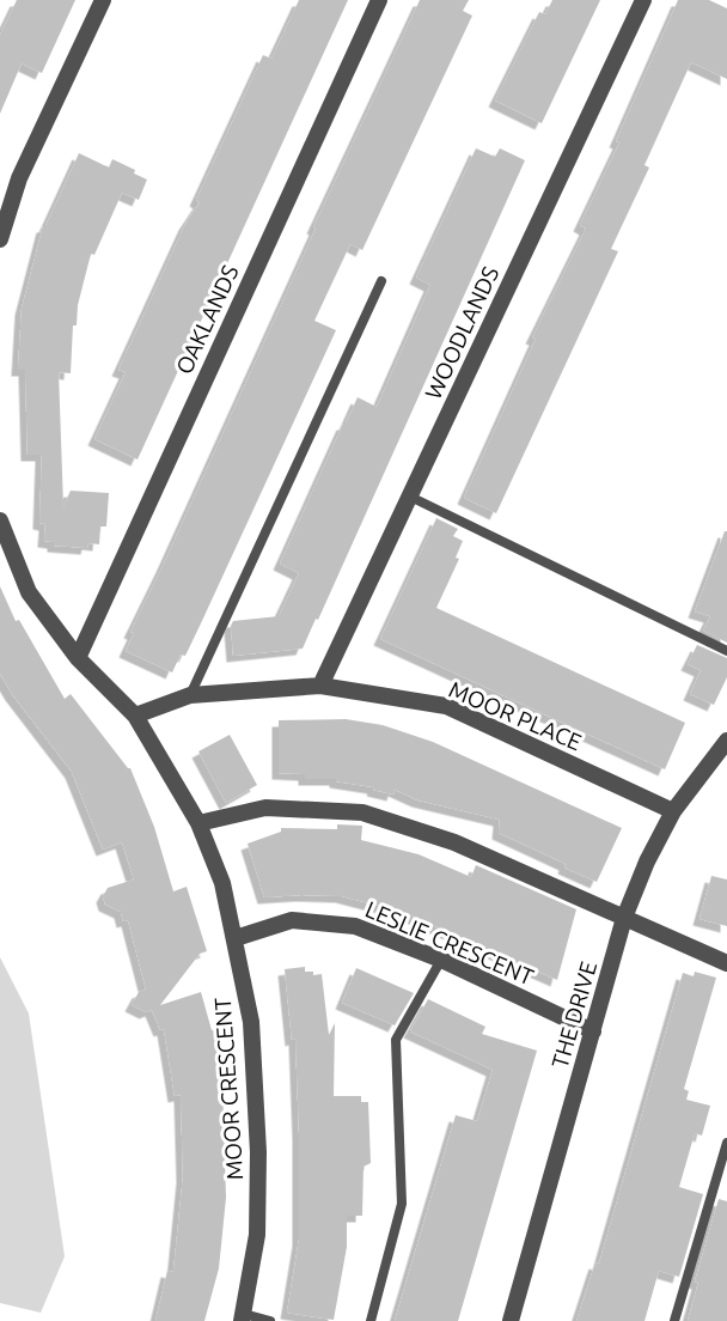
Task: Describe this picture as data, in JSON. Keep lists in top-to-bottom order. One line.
{"streets":{"street":["OAKLANDS","WOODLANDS","MOOR PLACE","LESLIE CRESCENT","THE DRIVE","MOOR CRESCENT"]},"crossings":[["OAKLANDS","MOOR CRESCENT"],["WOODLANDS","MOOR PLACE"],["MOOR PLACE","THE DRIVE"],["MOOR PLACE","MOOR CRESCENT"],["LESLIE CRESCENT","THE DRIVE"],["LESLIE CRESCENT","MOOR CRESCENT"]]}
